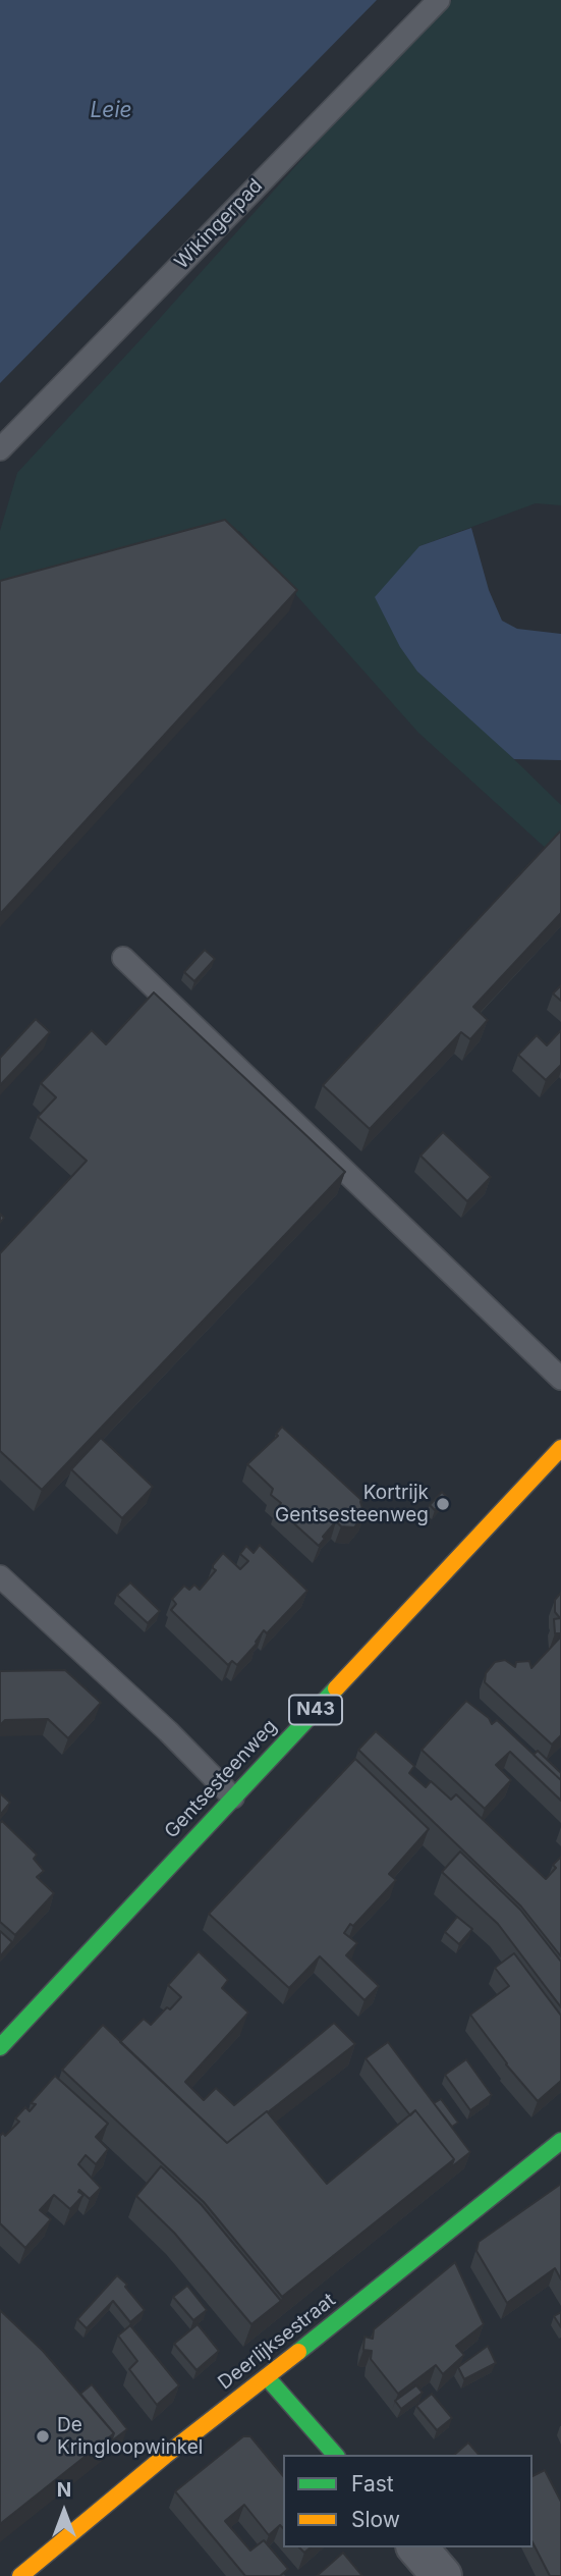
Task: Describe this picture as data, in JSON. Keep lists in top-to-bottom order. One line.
{"streets":{"main road":["N43","Gentsesteenweg","Deerlijksestraat"],"lane":["Wikingerpad"]},"water":["Leie"],"places":["Kortrijk Gentsesteenweg","De Kringloopwinkel"],"legend":["Fast","Slow"],"north":"top"}
